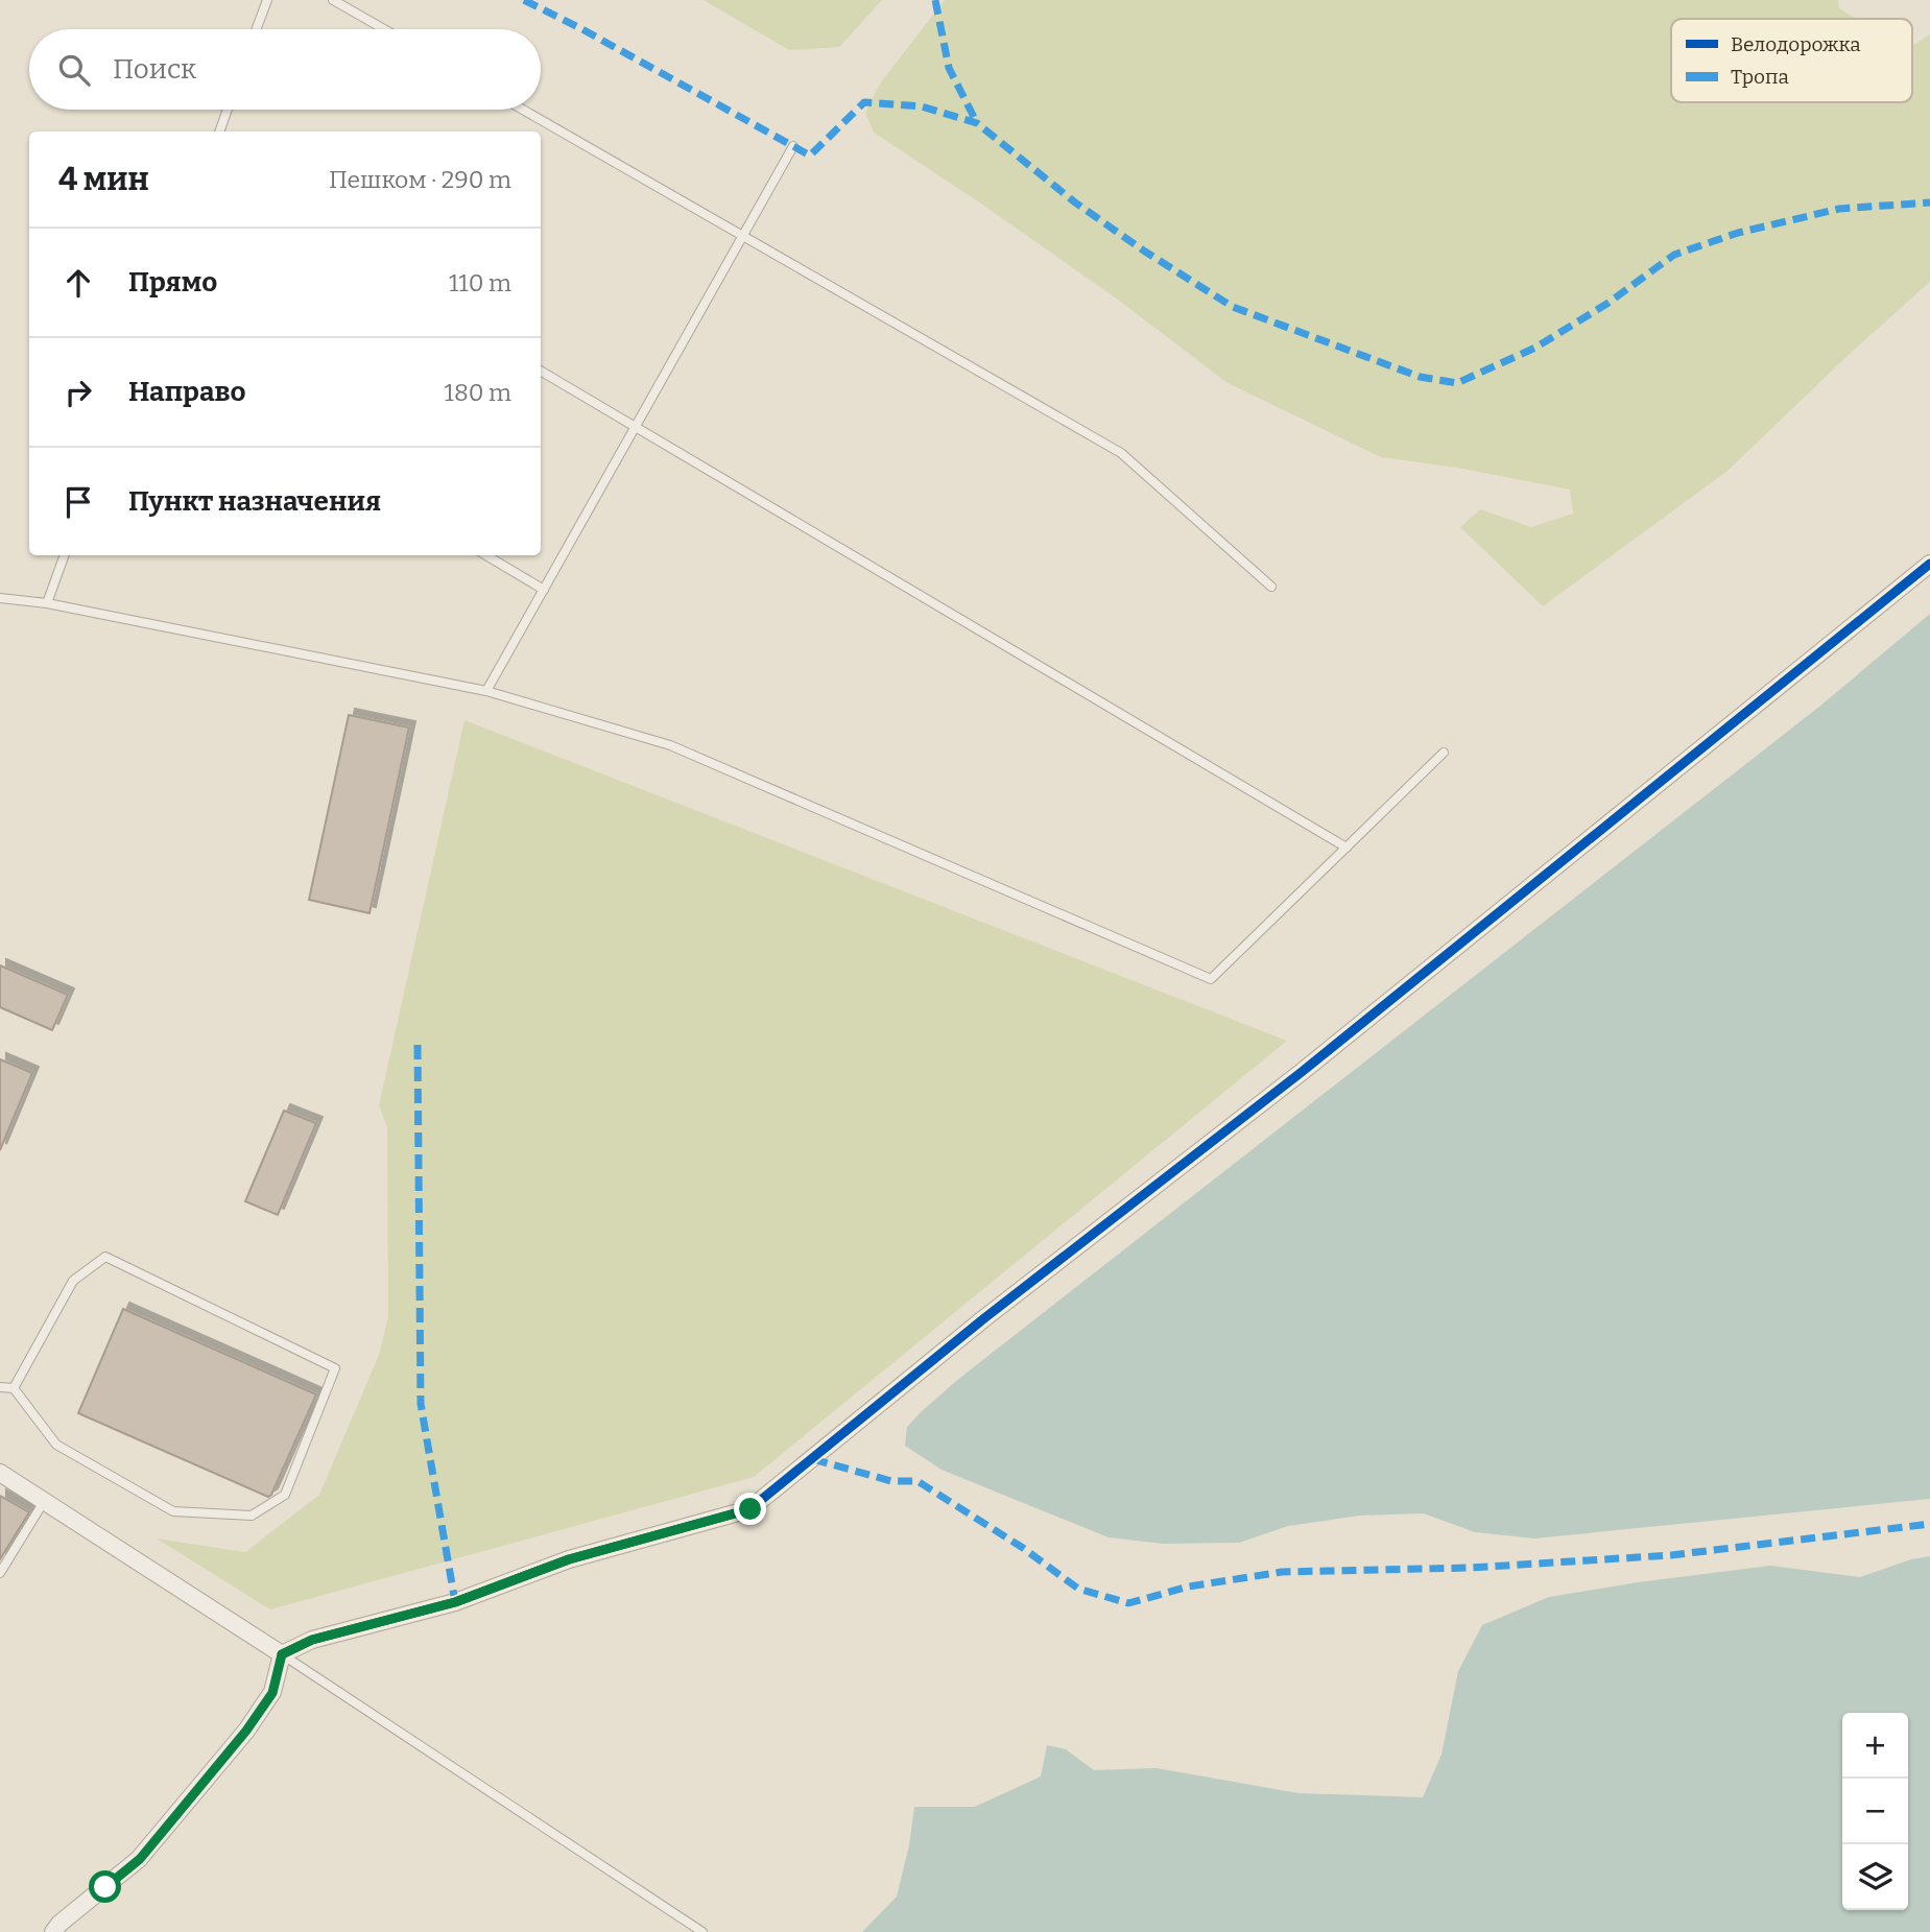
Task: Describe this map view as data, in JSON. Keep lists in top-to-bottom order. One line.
{"legend":["Велодорожка","Тропа"],"page":{"search":"Поиск","heading":["4 мин","Пешком · 290 m"],"list":[["Прямо","110 m"],["Направо","180 m"],"Пункт назначения"],"map_buttons":["+","−"]}}
